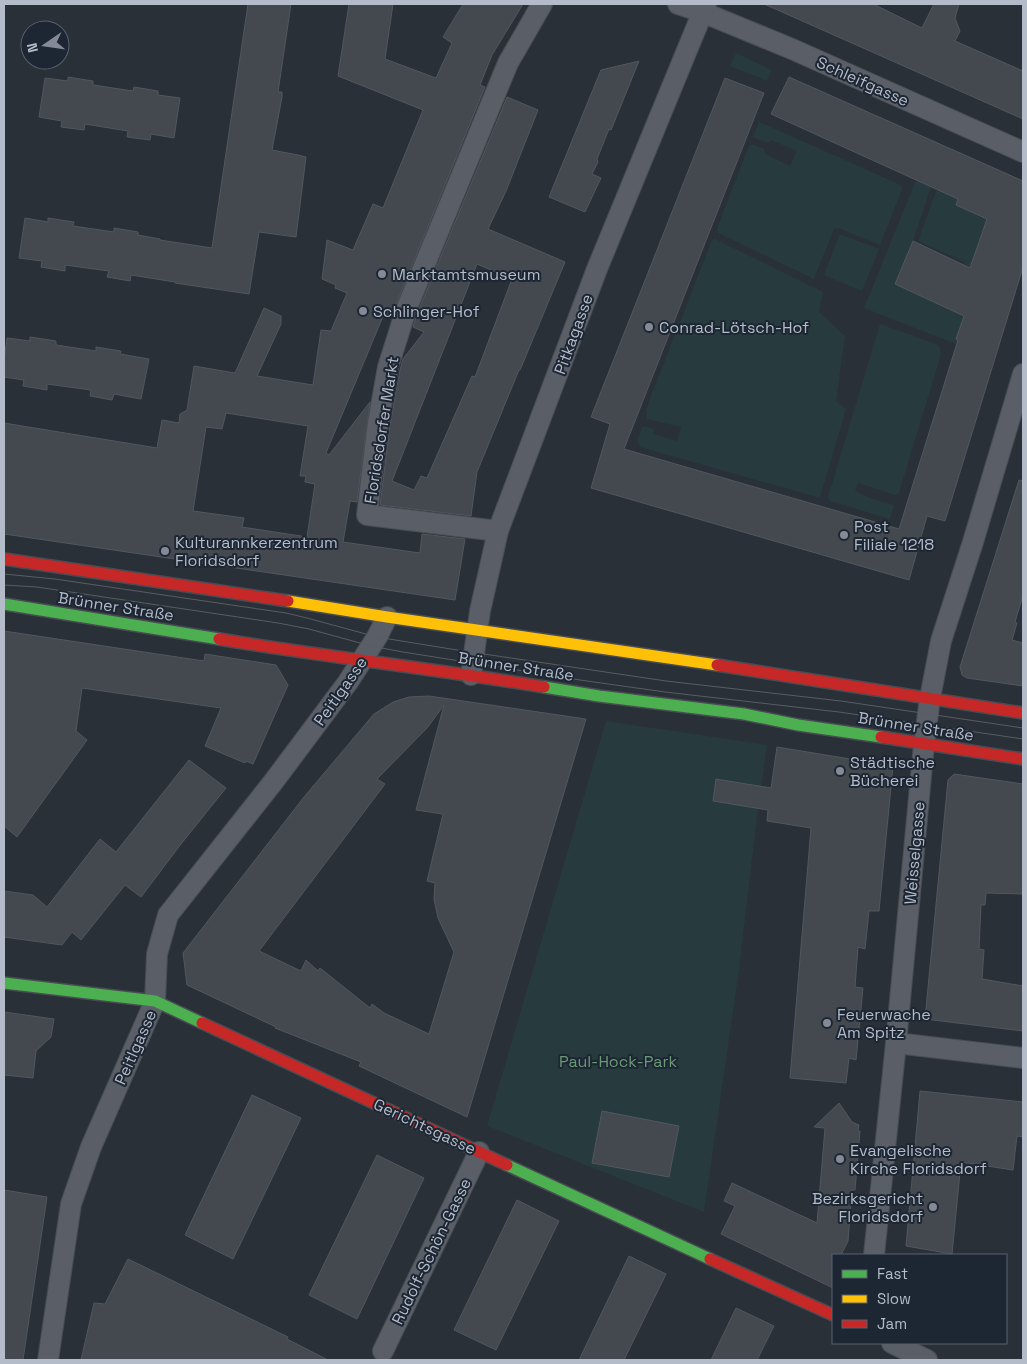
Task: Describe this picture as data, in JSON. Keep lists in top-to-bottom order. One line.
{"streets":{"main road":["Brünner Straße","Gerichtsgasse"],"street":["Schleifgasse","Pitkagasse","Floridsdorfer Markt","Peitlgasse","Weisselgasse","Rudolf-Schön-Gasse"]},"crossings":[["Schleifgasse","Pitkagasse"],["Pitkagasse","Floridsdorfer Markt"],["Pitkagasse","Brünner Straße"],["Brünner Straße","Peitlgasse"],["Brünner Straße","Weisselgasse"],["Peitlgasse","Gerichtsgasse"],["Gerichtsgasse","Rudolf-Schön-Gasse"]],"parks":["Paul-Hock-Park"],"places":["Marktamtsmuseum","Schlinger-Hof","Conrad-Lötsch-Hof","Post Filiale 1218","Kulturannkerzentrum Floridsdorf","Städtische Bücherei","Feuerwache Am Spitz","Evangelische Kirche Floridsdorf","Bezirksgericht Floridsdorf"],"legend":["Fast","Slow","Jam"],"north":"left"}
